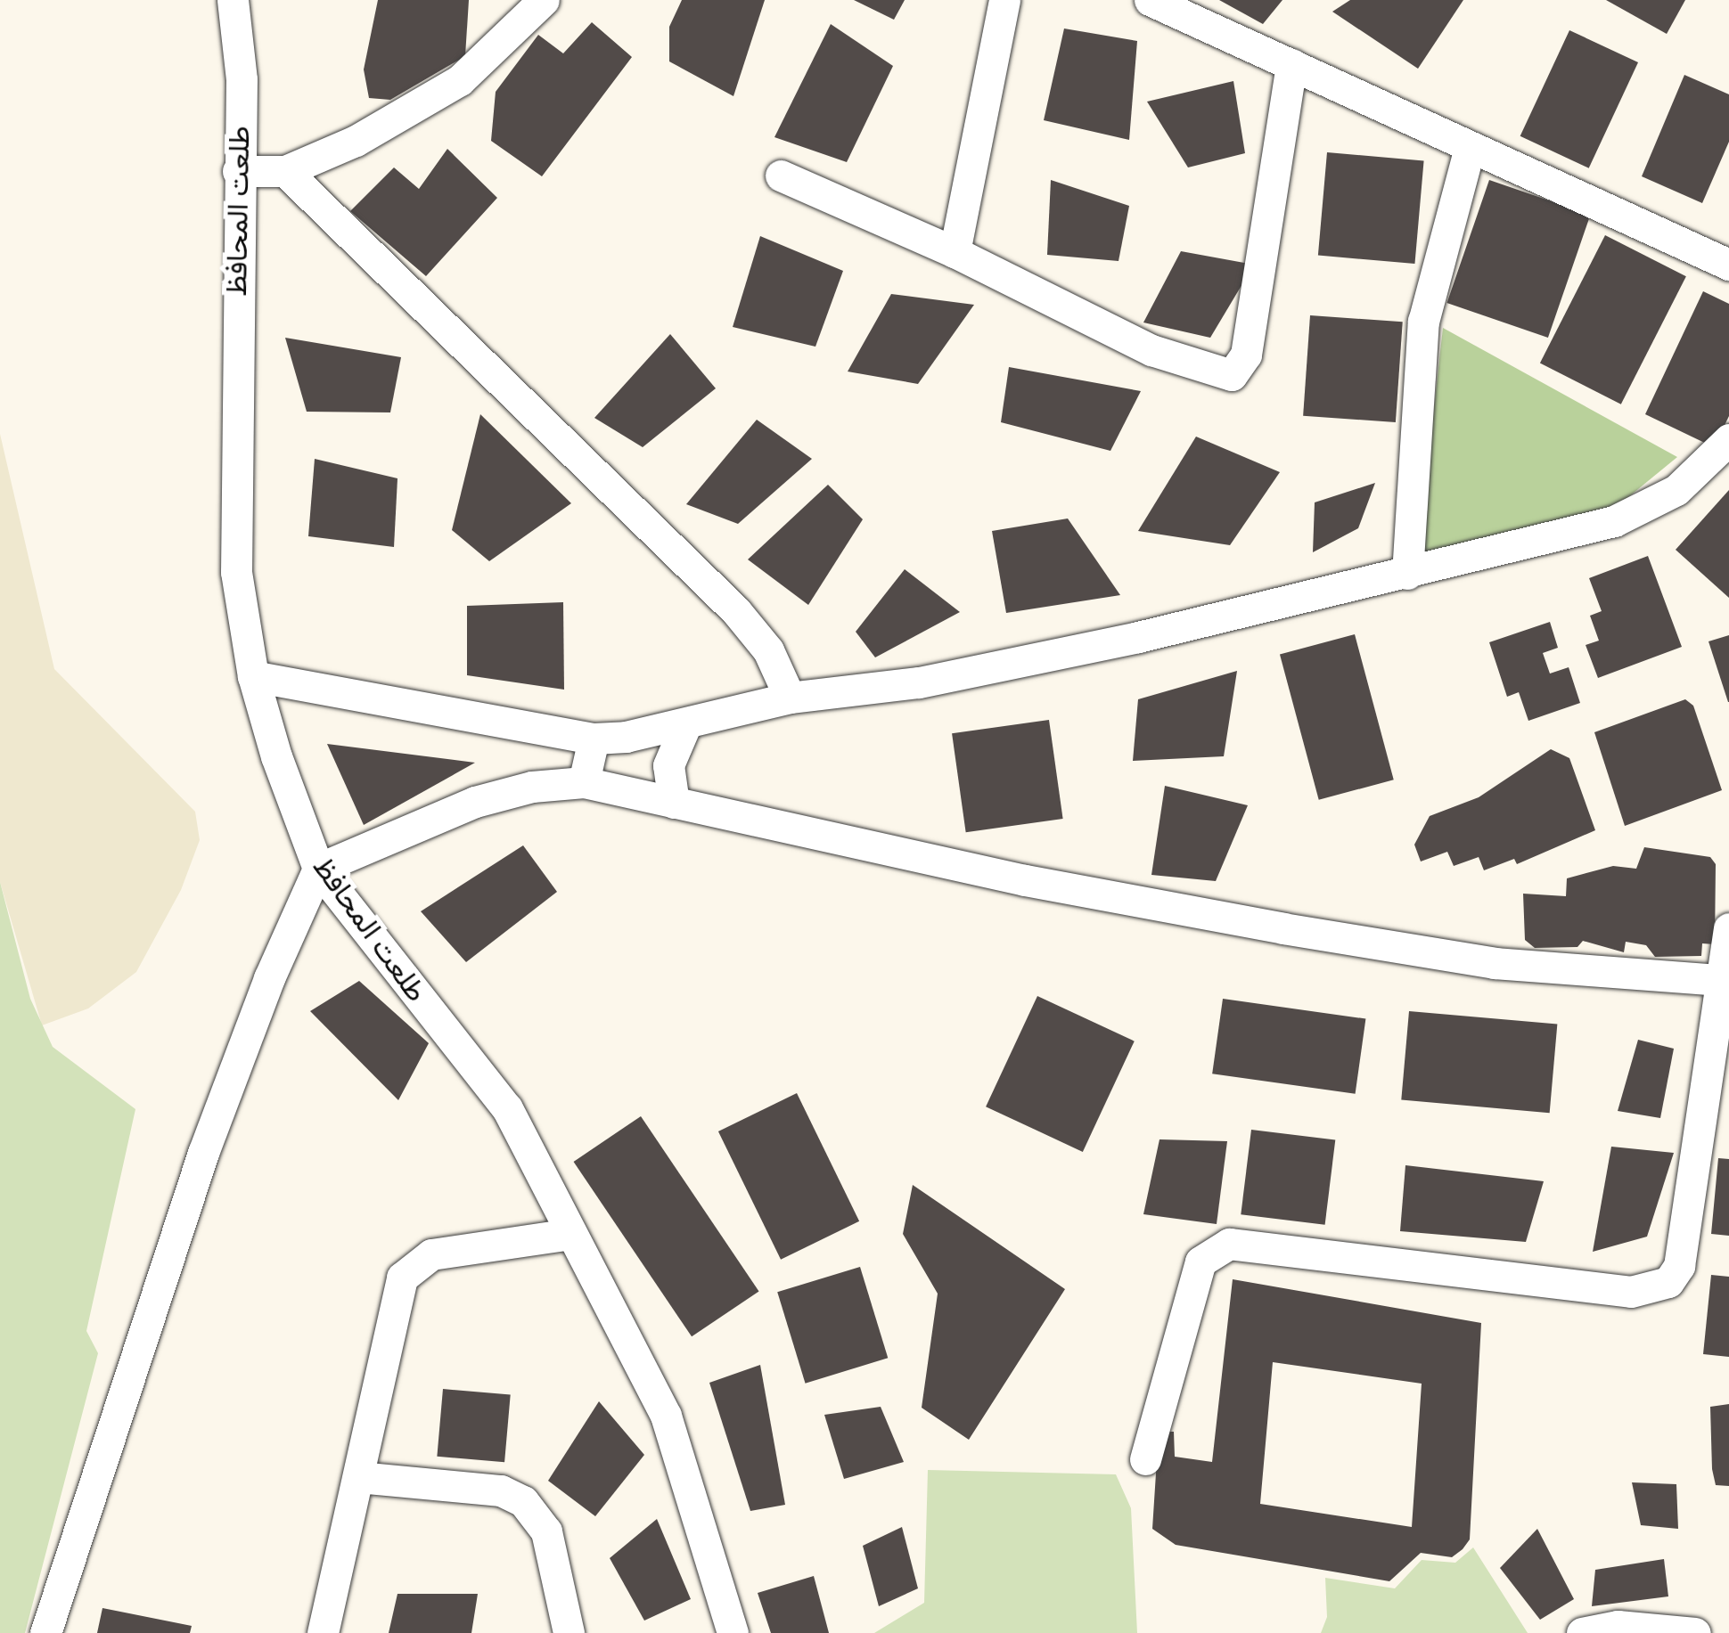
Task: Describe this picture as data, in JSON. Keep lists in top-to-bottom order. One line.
{"streets":{"street":["طلعت المحافظ"]}}
